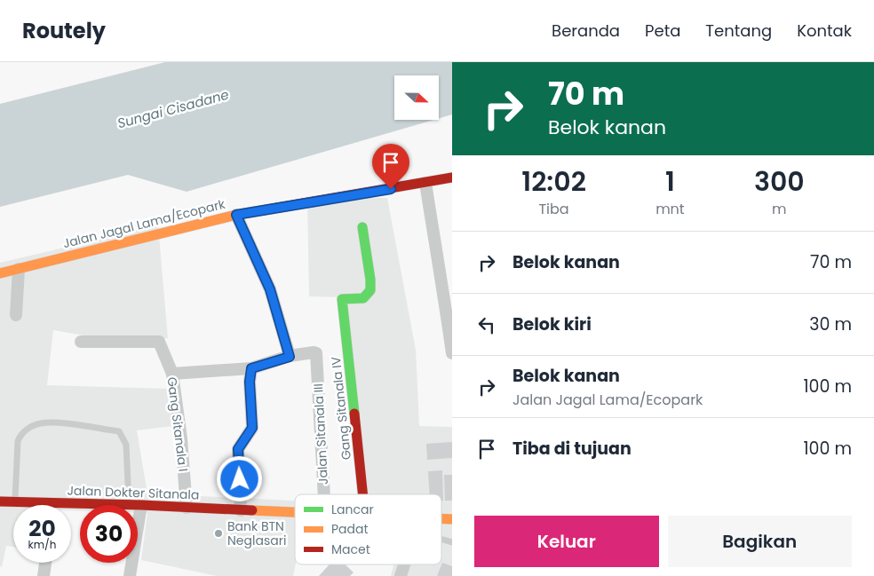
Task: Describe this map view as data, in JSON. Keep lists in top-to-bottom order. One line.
{"streets":{"street":["Jalan Jagal Lama/Ecopark","Gang Sitanala IV","Gang Sitanala I","Jalan Sitanala III","Jalan Dokter Sitanala"]},"crossings":[["Gang Sitanala I","Jalan Dokter Sitanala"]],"water":["Sungai Cisadane"],"places":["Bank BTN Neglasari"],"legend":["Lancar","Padat","Macet"],"north":"right","page":{"header":"Routely","nav":["Beranda","Peta","Tentang","Kontak"],"turn":["70 m","Belok kanan"],"eta":["12:02","Tiba","1","mnt","300","m"],"list":[{"name":"Belok kanan","value":"70 m"},{"name":"Belok kiri","value":"30 m"},{"name":"Belok kanan","note":"Jalan Jagal Lama/Ecopark","value":"100 m"},{"name":"Tiba di tujuan","value":"100 m"}],"speed":"20 km/h","limit":"30","buttons":["Keluar","Bagikan"]}}
